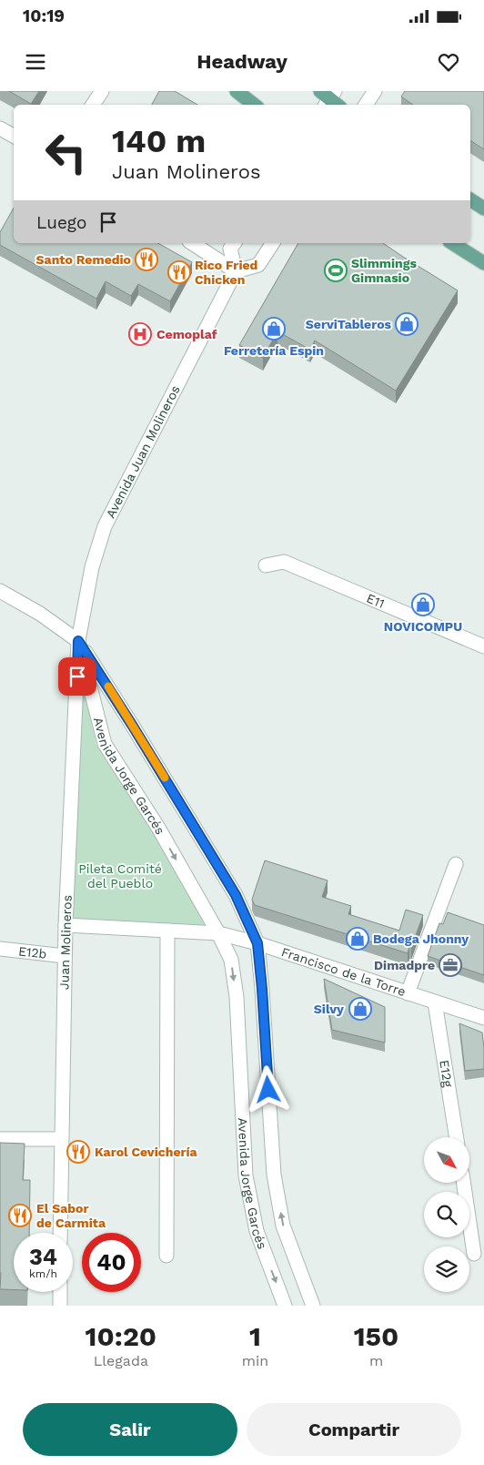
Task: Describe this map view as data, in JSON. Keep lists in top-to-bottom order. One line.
{"streets":{"street":["Avenida Juan Molineros","E11","Avenida Jorge Garcés","Juan Molineros","E12b","Francisco de la Torre","E12g"]},"crossings":[["Avenida Juan Molineros","Avenida Jorge Garcés"],["Avenida Juan Molineros","Juan Molineros"],["Avenida Jorge Garcés","Juan Molineros"],["Avenida Jorge Garcés","Francisco de la Torre"],["Juan Molineros","E12b"],["Juan Molineros","Francisco de la Torre"],["Francisco de la Torre","E12g"]],"parks":["Pileta Comité del Pueblo"],"places":{"restaurant":["Santo Remedio","Rico Fried Chicken","Karol Cevichería","El Sabor de Carmita"],"sports":["Slimmings Gimnasio"],"shop":["ServiTableros","Ferretería Espin","NOVICOMPU","Bodega Jhonny","Silvy"],"hospital":["Cemoplaf"],"office":["Dimadpre"]},"north":"bottom right","page":{"status":"10:19","header":"Headway","turn":["140 m","Juan Molineros"],"then":"Luego","speed":"34 km/h","limit":"40","eta":["10:20","Llegada","1","min","150","m"],"buttons":["Salir","Compartir"]}}
